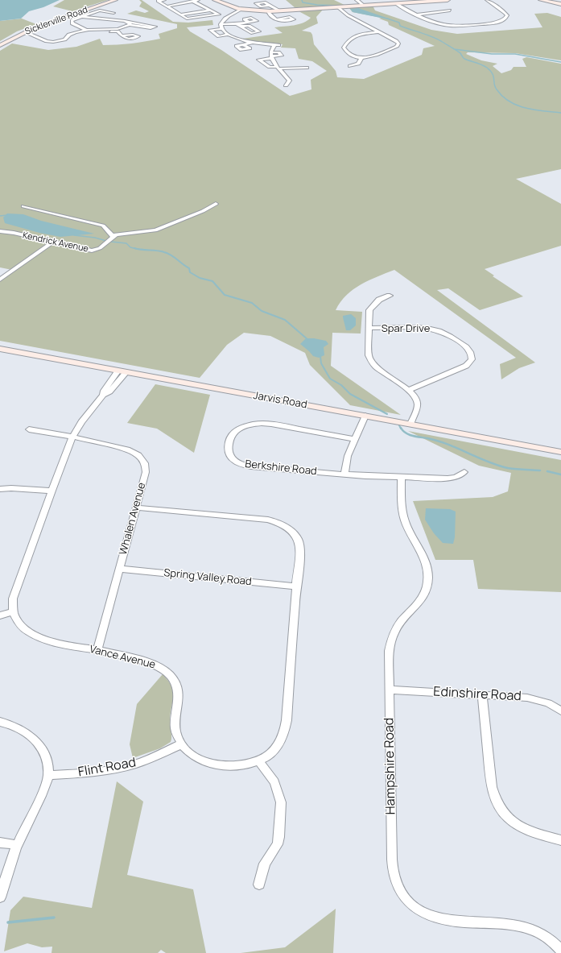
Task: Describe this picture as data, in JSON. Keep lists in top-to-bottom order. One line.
{"streets":{"street":["Sicklerville Road","Kendrick Avenue","Spar Drive","Jarvis Road","Berkshire Road","Whalen Avenue","Spring Valley Road","Vance Avenue","Edinshire Road","Hampshire Road","Flint Road"]},"crossings":[["Berkshire Road","Hampshire Road"],["Whalen Avenue","Spring Valley Road"],["Whalen Avenue","Vance Avenue"],["Spring Valley Road","Vance Avenue"],["Vance Avenue","Flint Road"],["Edinshire Road","Hampshire Road"]]}
